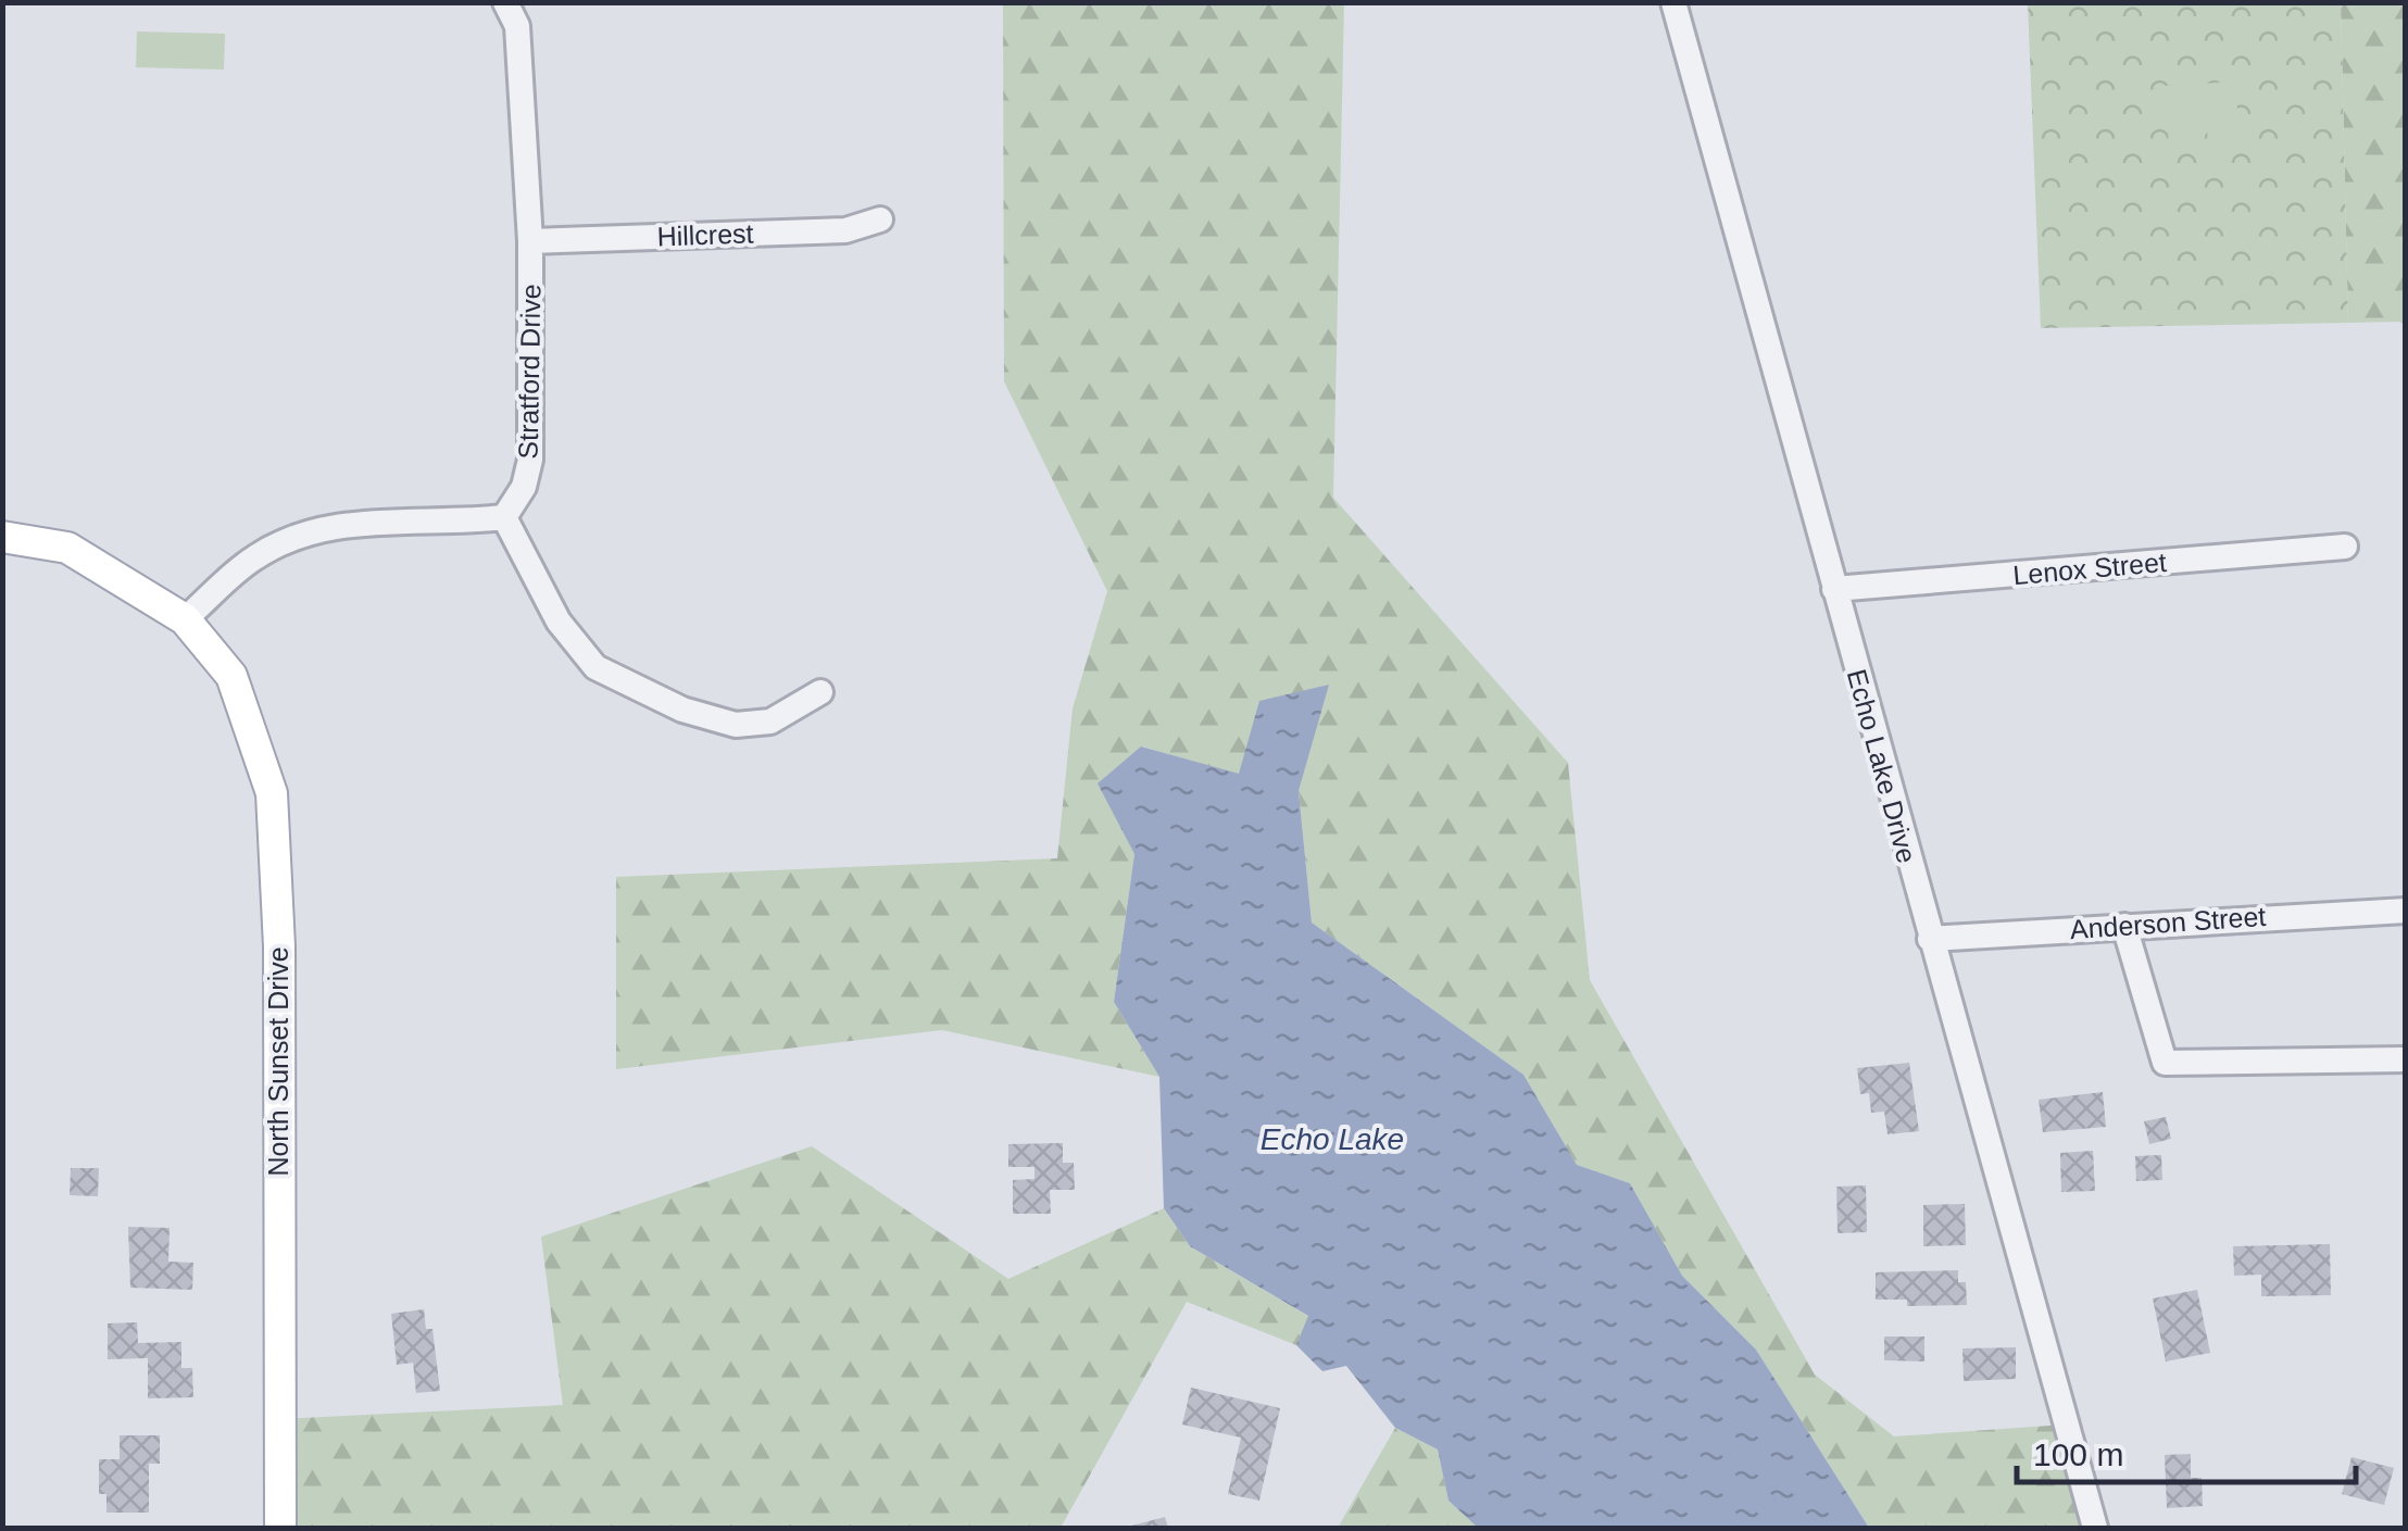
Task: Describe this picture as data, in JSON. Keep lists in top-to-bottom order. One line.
{"streets":{"main road":["North Sunset Drive"],"street":["Hillcrest","Stratford Drive","Lenox Street","Echo Lake Drive","Anderson Street"]},"crossings":[["Hillcrest","Stratford Drive"],["Lenox Street","Echo Lake Drive"],["Echo Lake Drive","Anderson Street"]],"water":["Echo Lake"],"scale_bar":"100 m"}
